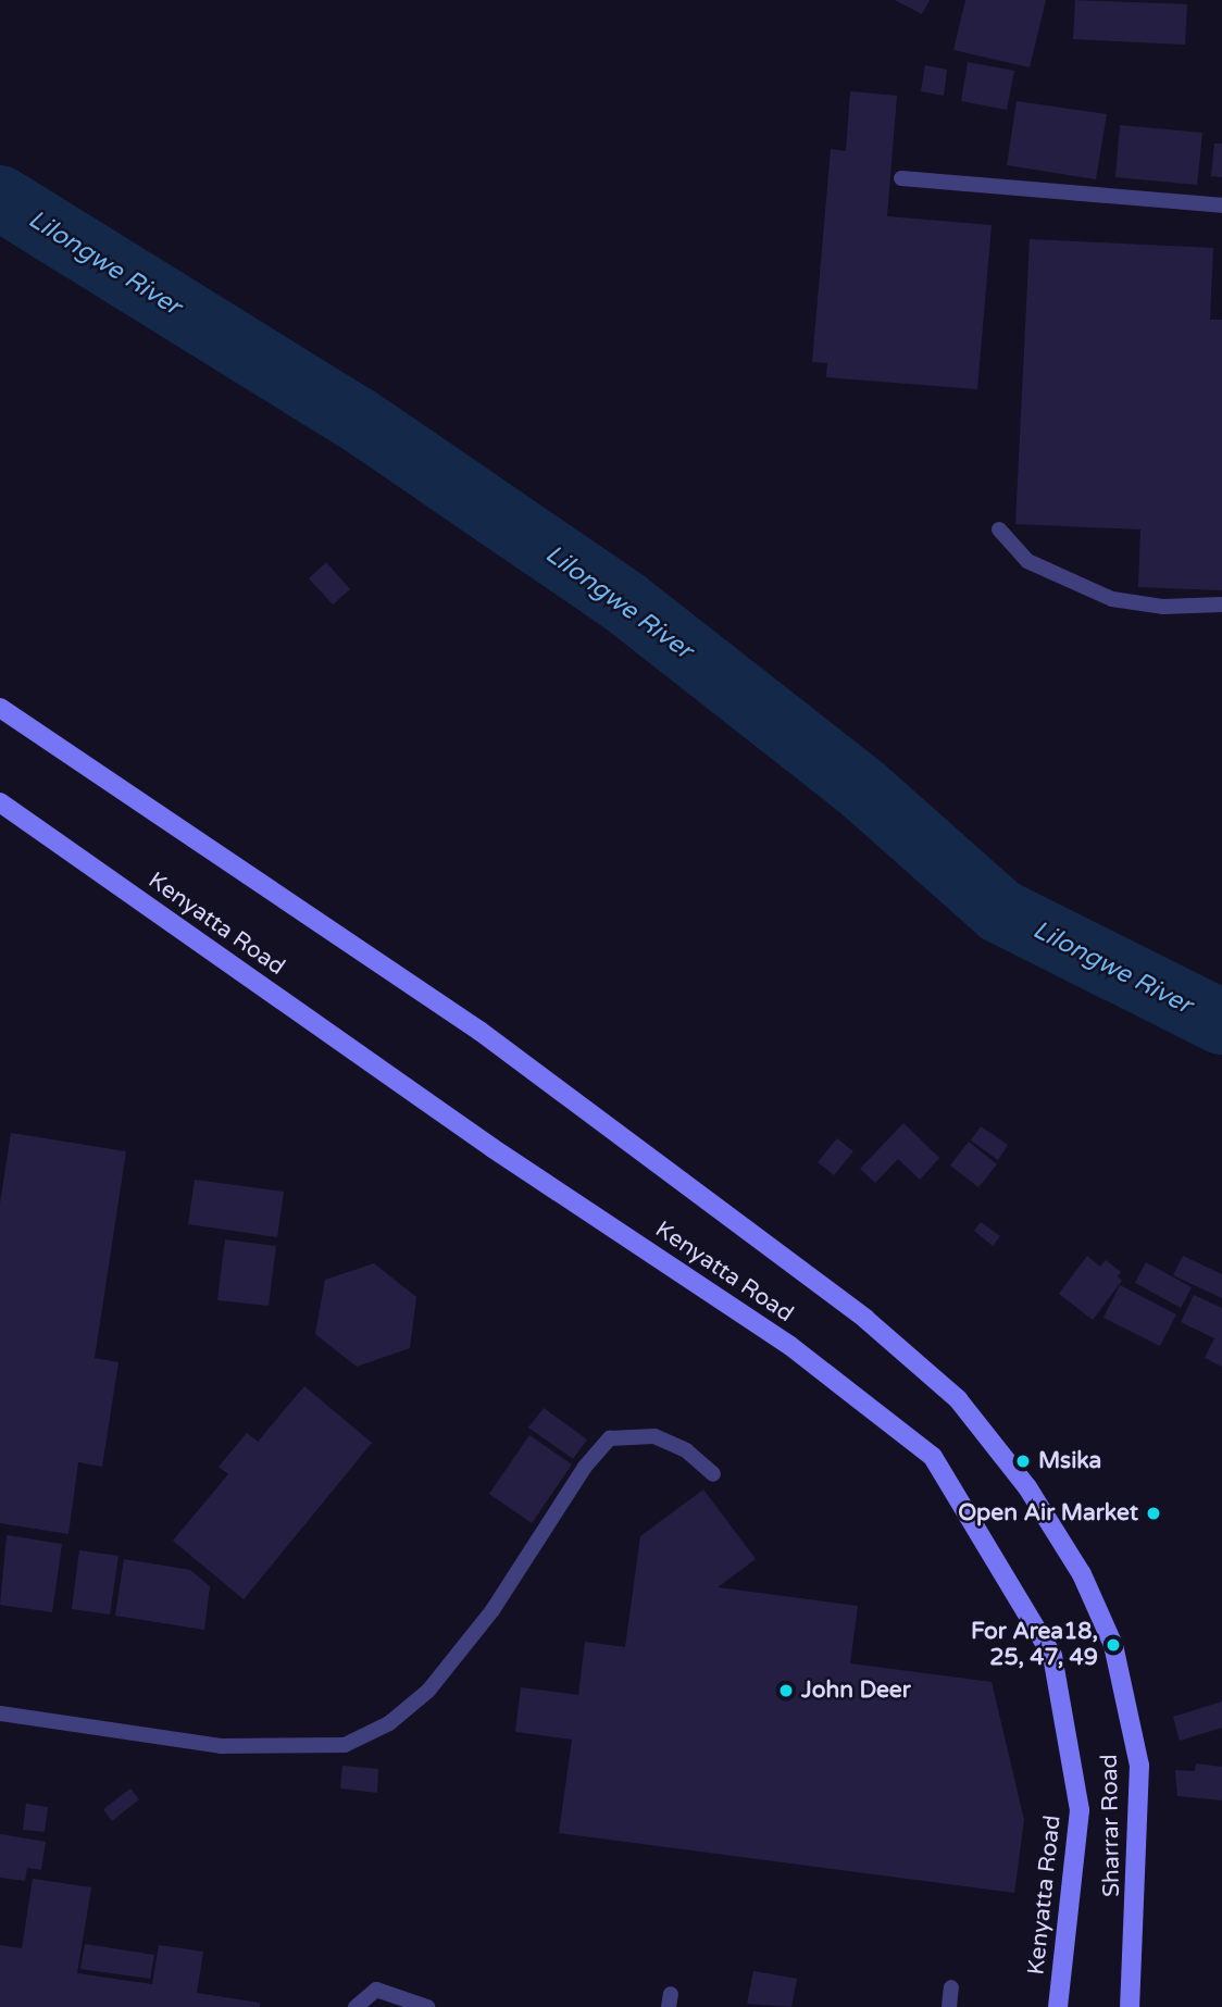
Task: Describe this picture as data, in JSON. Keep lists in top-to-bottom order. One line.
{"streets":{"main road":["Kenyatta Road","Sharrar Road"]},"crossings":[["Kenyatta Road","Sharrar Road"]],"water":["Lilongwe River"],"places":["Msika","Open Air Market","For Area18, 25, 47, 49","John Deer"]}
